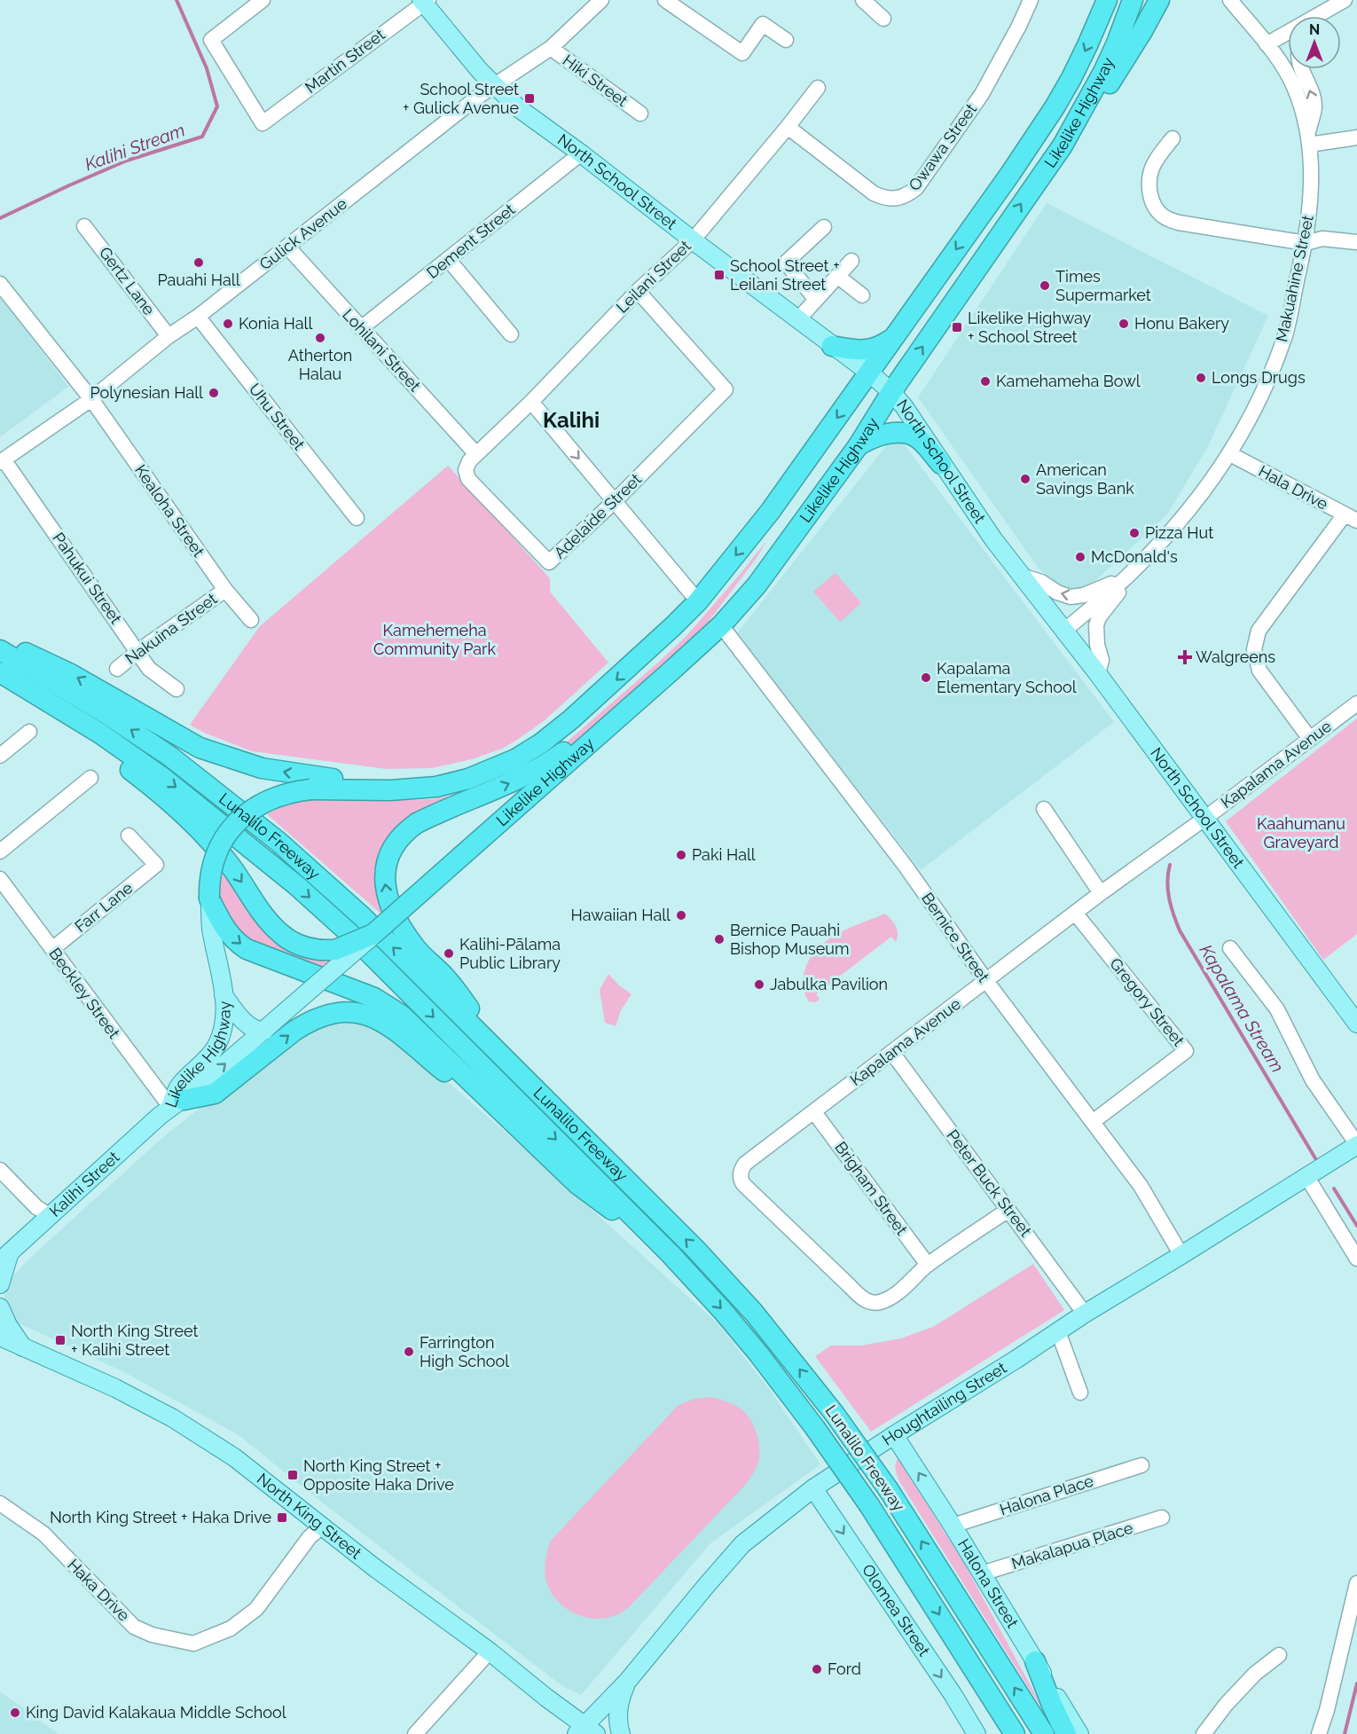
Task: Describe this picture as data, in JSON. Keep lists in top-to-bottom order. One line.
{"streets":{"highway":["Likelike Highway","Lunalilo Freeway"],"main road":["North School Street","Kalihi Street","Houghtailing Street","North King Street","Halona Street","Olomea Street"],"street":["Martin Street","Hiki Street","Owawa Street","Gulick Avenue","Dement Street","Leilani Street","Makuahine Street","Gertz Lane","Lohilani Street","Uhu Street","Hala Drive","Kealoha Street","Adelaide Street","Pahukui Street","Nakuina Street","Kapalama Avenue","Farr Lane","Bernice Street","Beckley Street","Gregory Street","Peter Buck Street","Brigham Street","Halona Place","Makalapua Place","Haka Drive"]},"crossings":[["Martin Street","North School Street"],["Hiki Street","Gulick Avenue"],["Likelike Highway","North School Street"],["Likelike Highway","Bernice Street"],["Likelike Highway","Beckley Street"],["Likelike Highway","Kalihi Street"],["Owawa Street","Leilani Street"],["North School Street","Gulick Avenue"],["North School Street","Dement Street"],["North School Street","Leilani Street"],["North School Street","Makuahine Street"],["North School Street","Kapalama Avenue"],["Gulick Avenue","Gertz Lane"],["Gulick Avenue","Lohilani Street"],["Gulick Avenue","Uhu Street"],["Gulick Avenue","Kealoha Street"],["Gulick Avenue","Pahukui Street"],["Dement Street","Lohilani Street"],["Leilani Street","Lohilani Street"],["Leilani Street","Adelaide Street"],["Makuahine Street","Hala Drive"],["Lohilani Street","Adelaide Street"],["Kealoha Street","Nakuina Street"],["Pahukui Street","Nakuina Street"],["Kapalama Avenue","Bernice Street"],["Kapalama Avenue","Gregory Street"],["Kapalama Avenue","Peter Buck Street"],["Kapalama Avenue","Brigham Street"],["Farr Lane","Beckley Street"],["Bernice Street","Gregory Street"],["Bernice Street","Houghtailing Street"],["Beckley Street","Kalihi Street"],["Peter Buck Street","Houghtailing Street"],["Houghtailing Street","North King Street"],["Houghtailing Street","Halona Street"],["Houghtailing Street","Olomea Street"],["Halona Place","Halona Street"],["North King Street","Haka Drive"],["Makalapua Place","Halona Street"]],"one_way":["Olomea Street"],"districts":["Kalihi"],"water":["Kalihi Stream","Kapalama Stream"],"parks":["Kamehemeha Community Park","Kaahumanu Graveyard"],"places":{"transit":["School Street + Gulick Avenue","School Street + Leilani Street","Likelike Highway + School Street","North King Street + Kalihi Street","North King Street + Opposite Haka Drive","North King Street + Haka Drive"],"other":["Pauahi Hall","Times Supermarket","Konia Hall","Honu Bakery","Atherton Halau","Longs Drugs","Kamehameha Bowl","Polynesian Hall","American Savings Bank","Pizza Hut","McDonald's","Kapalama Elementary School","Paki Hall","Hawaiian Hall","Bernice Pauahi Bishop Museum","Kalihi-Pālama Public Library","Jabulka Pavilion","Farrington High School","Ford","King David Kalakaua Middle School"],"health":["Walgreens"]},"north":"top"}
